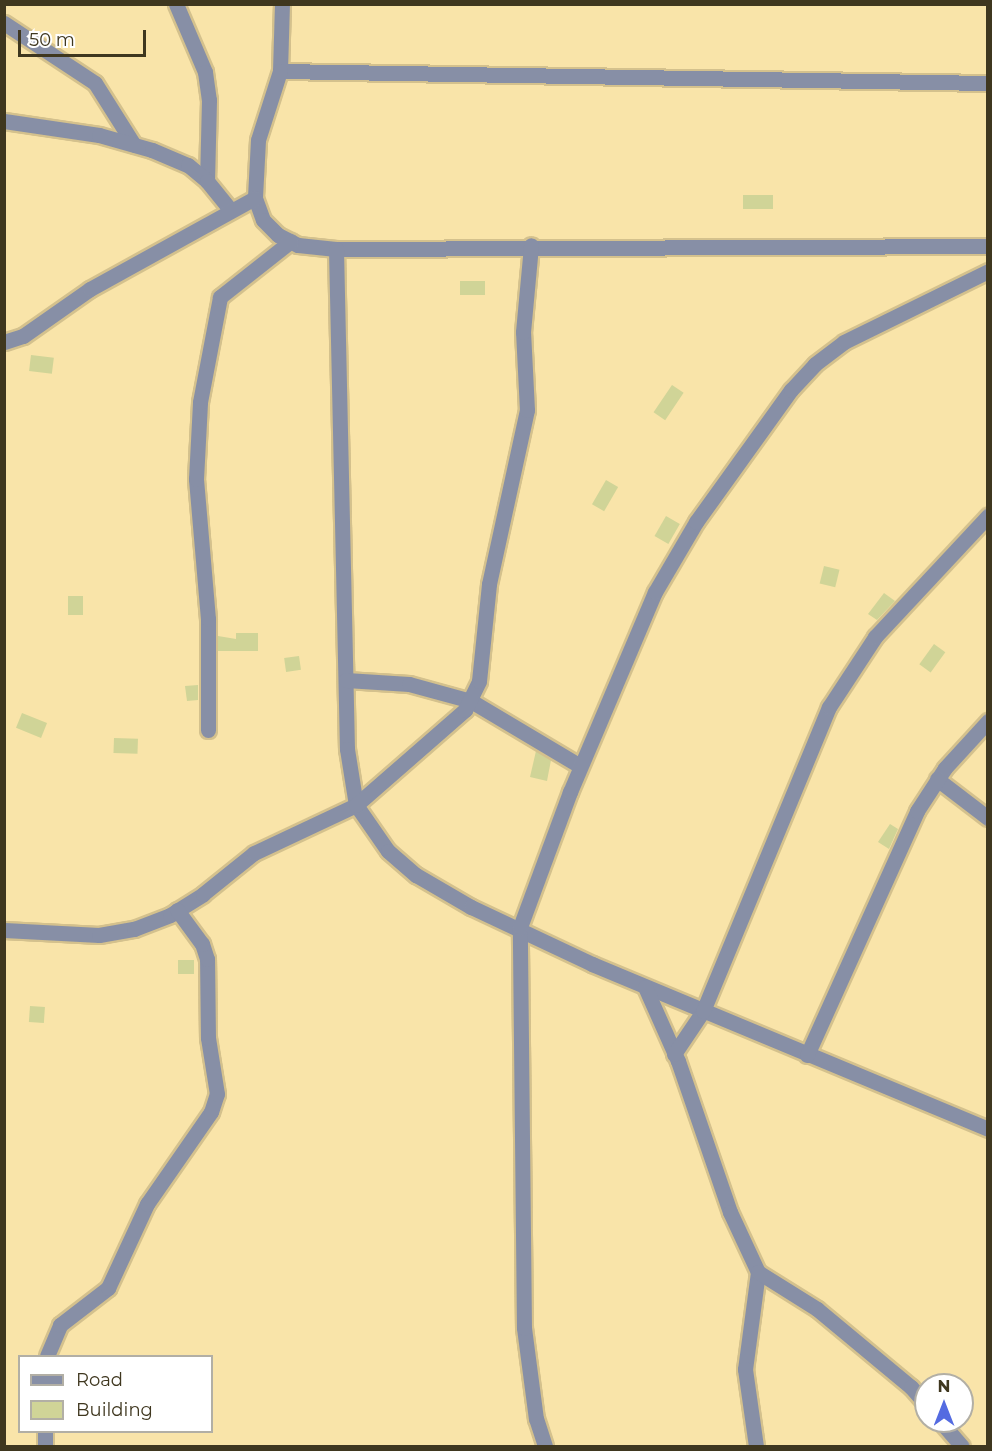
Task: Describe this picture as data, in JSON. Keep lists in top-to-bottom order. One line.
{"legend":["Road","Building"],"scale_bar":"50 m","north":"top"}
